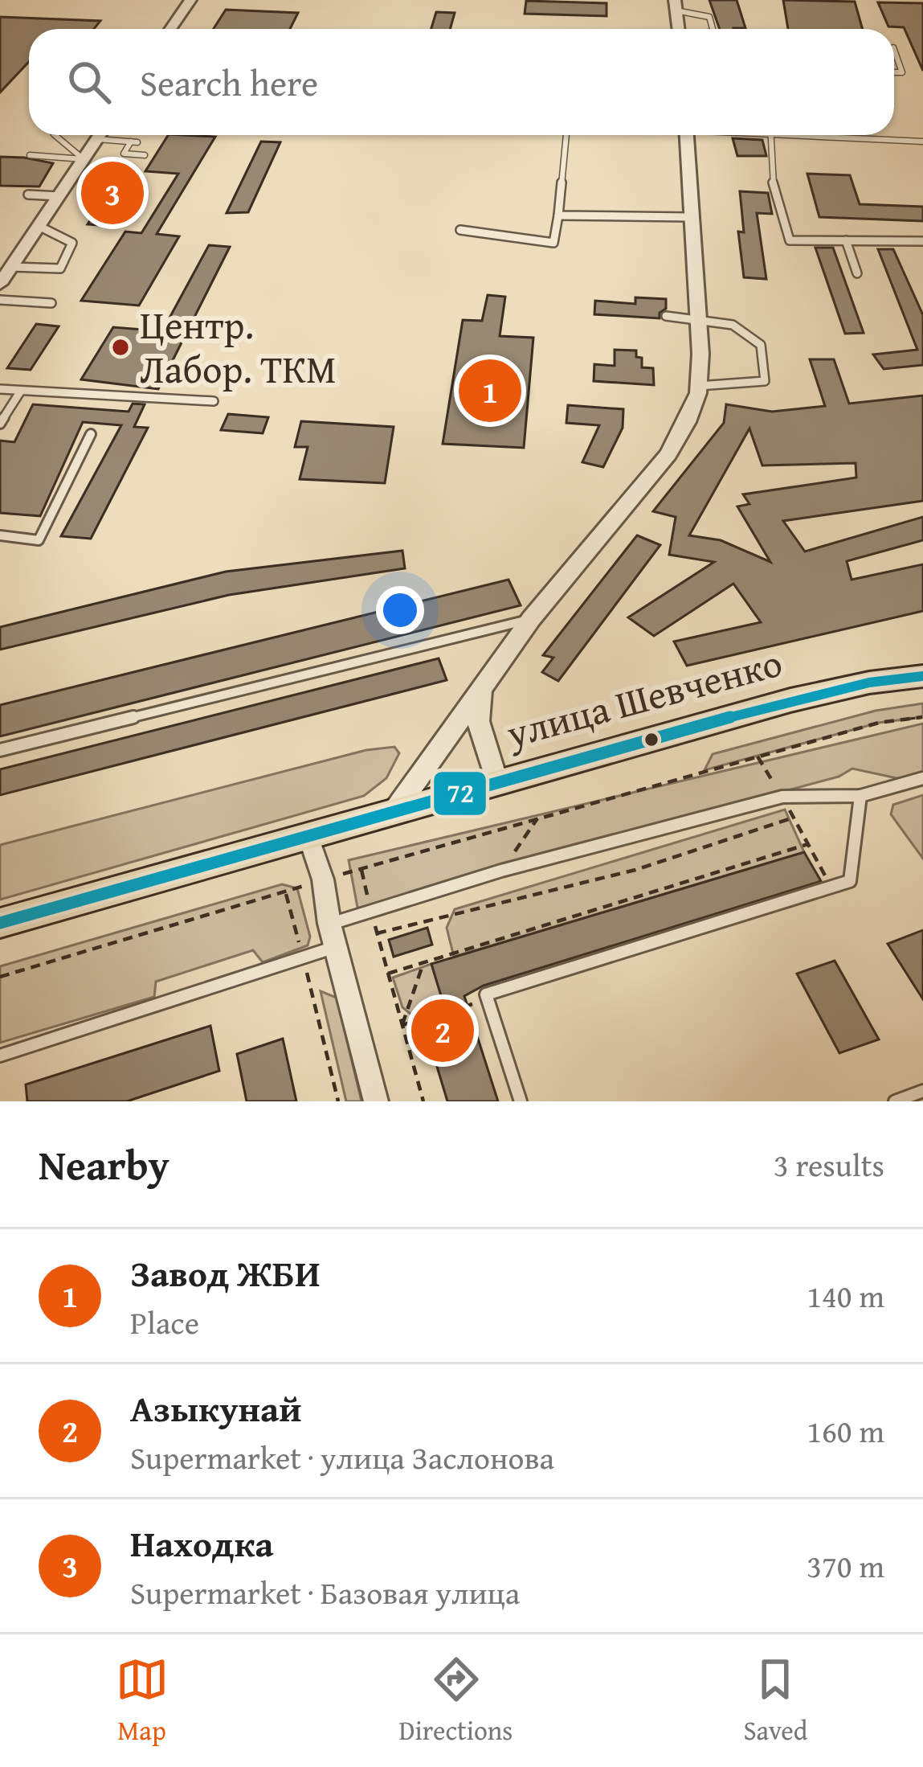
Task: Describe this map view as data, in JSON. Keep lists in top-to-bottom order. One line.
{"streets":{"main road":["улица Шевченко"]},"places":["Центр. Лабор. ТКМ"],"lines":["transit line 72"],"page":{"search":"Search here","pins":["3","1","2"],"heading":["Nearby","3 results"],"list":[{"mark":"1","name":"Завод ЖБИ","note":"Place","value":"140 m"},{"mark":"2","name":"Азыкунай","note":"Supermarket · улица Заслонова","value":"160 m"},{"mark":"3","name":"Находка","note":"Supermarket · Базовая улица","value":"370 m"}],"nav":["Map","Directions","Saved"]}}
